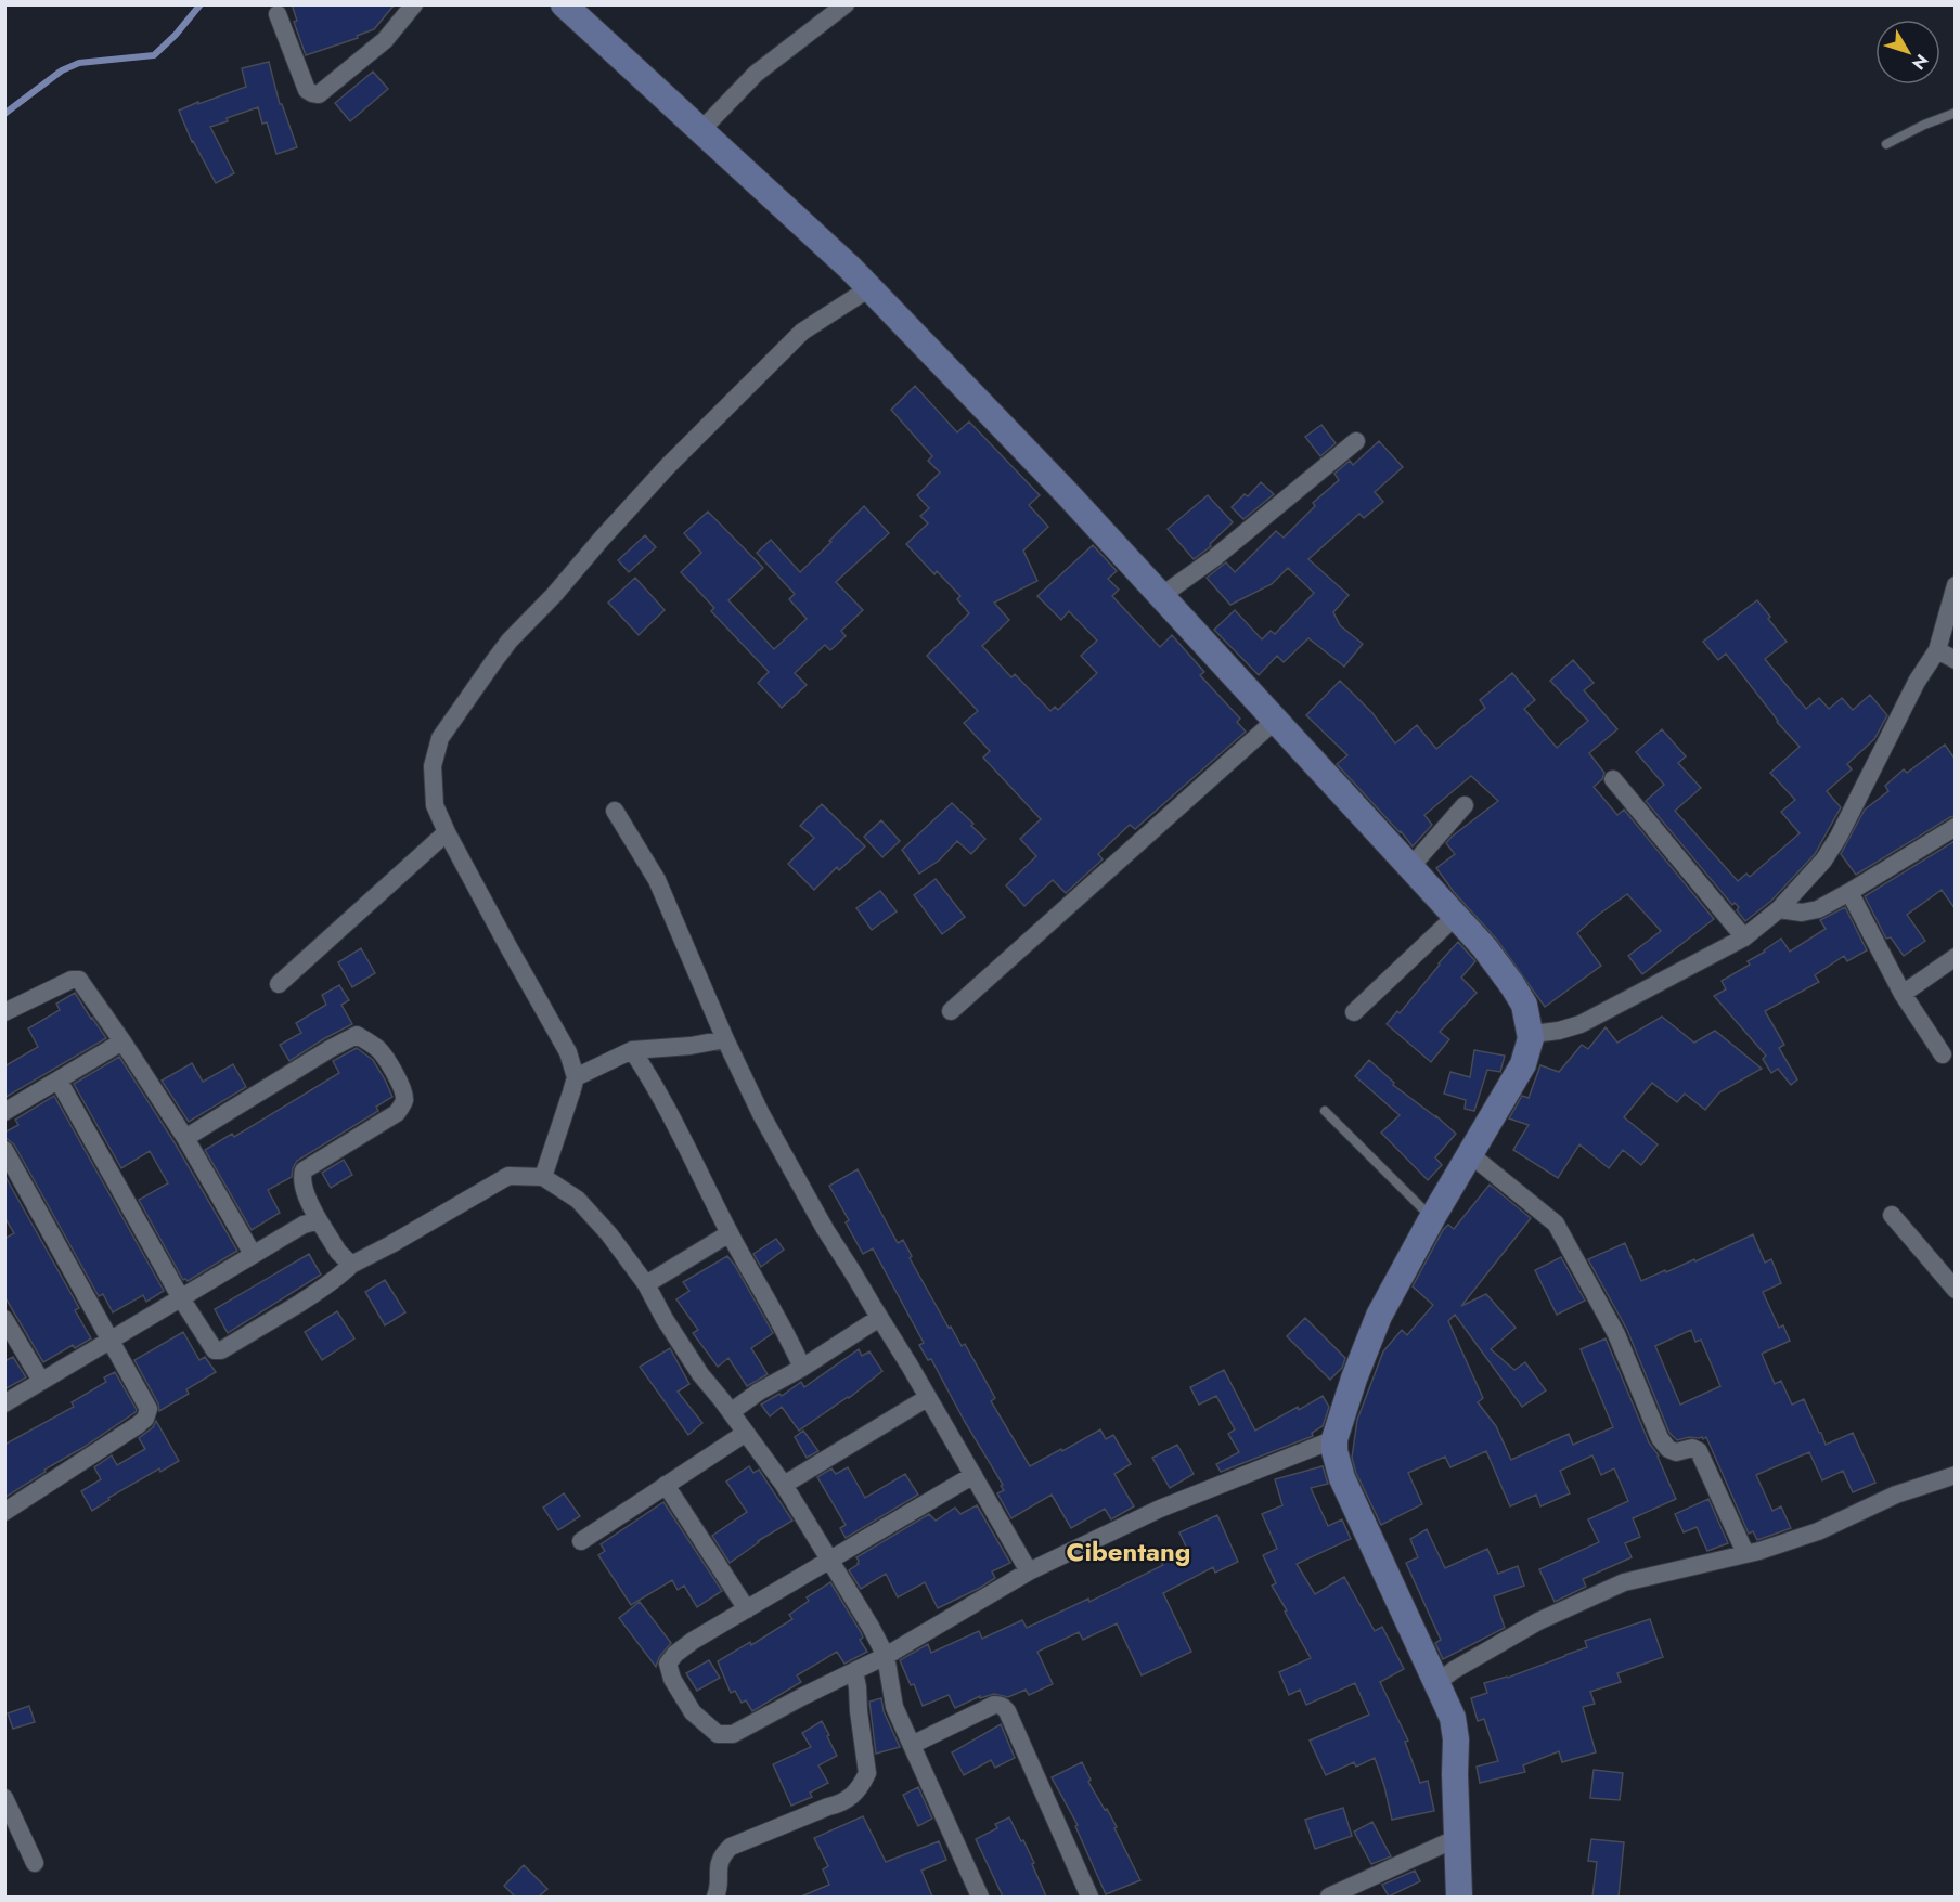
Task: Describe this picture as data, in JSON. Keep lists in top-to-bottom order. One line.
{"districts":["Cibentang"],"north":"bottom right"}
